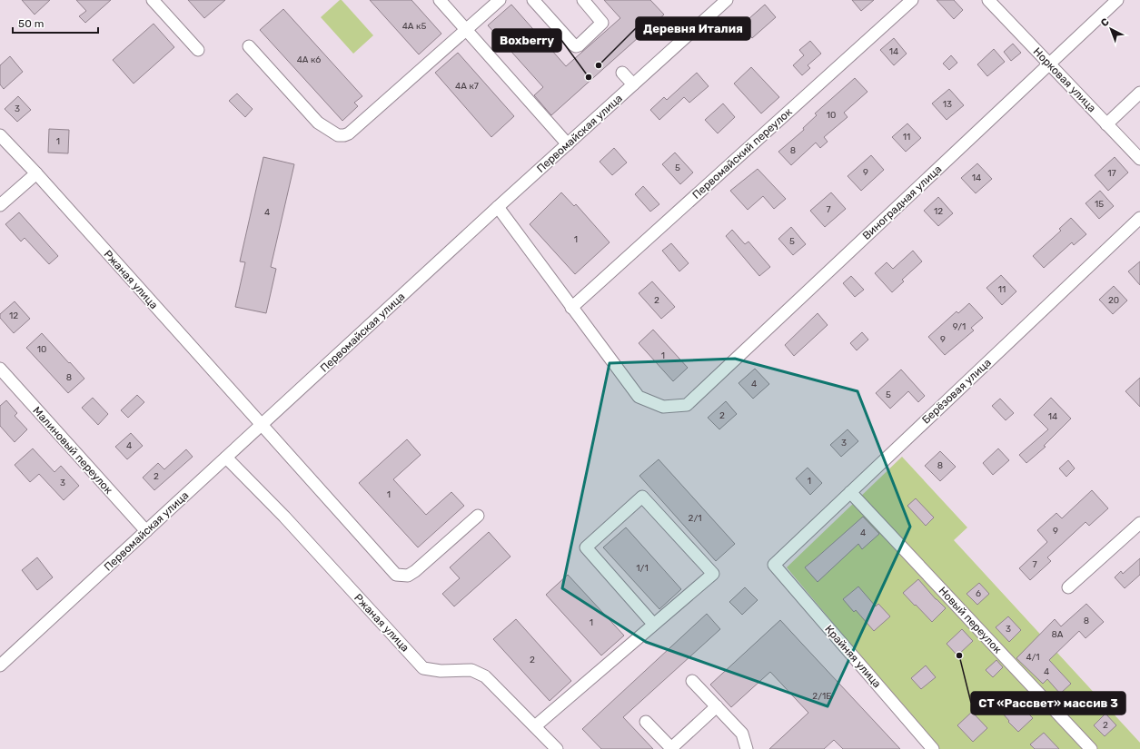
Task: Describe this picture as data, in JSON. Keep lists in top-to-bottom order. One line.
{"streets":{"street":["Норковая улица","Первомайская улица","Первомайский переулок","Виноградная улица","Ржаная улица","Берёзовая улица","Малиновый переулок","Новый переулок","Крайняя улица"]},"crossings":[["Норковая улица","Виноградная улица"],["Первомайская улица","Ржаная улица"],["Первомайская улица","Малиновый переулок"],["Первомайский переулок","Виноградная улица"],["Берёзовая улица","Новый переулок"],["Берёзовая улица","Крайняя улица"]],"places":["Деревня Италия","Boxberry","СТ «Рассвет» массив 3"],"house_numbers":["4А к5","14","4А к6","4А к7","13","3","10","11","1","8","5","9","17","14","15","7","12","4","1","5","11","2","20","12","9/1","9","10","1","8","4","5","2","14","3","4","8","2","1","3","1","2/1","9","4","7","1/1","6","8","1","3","8А","4/1","2","4","2/1Б","2"],"scale_bar":"50 m","north":"top left"}
